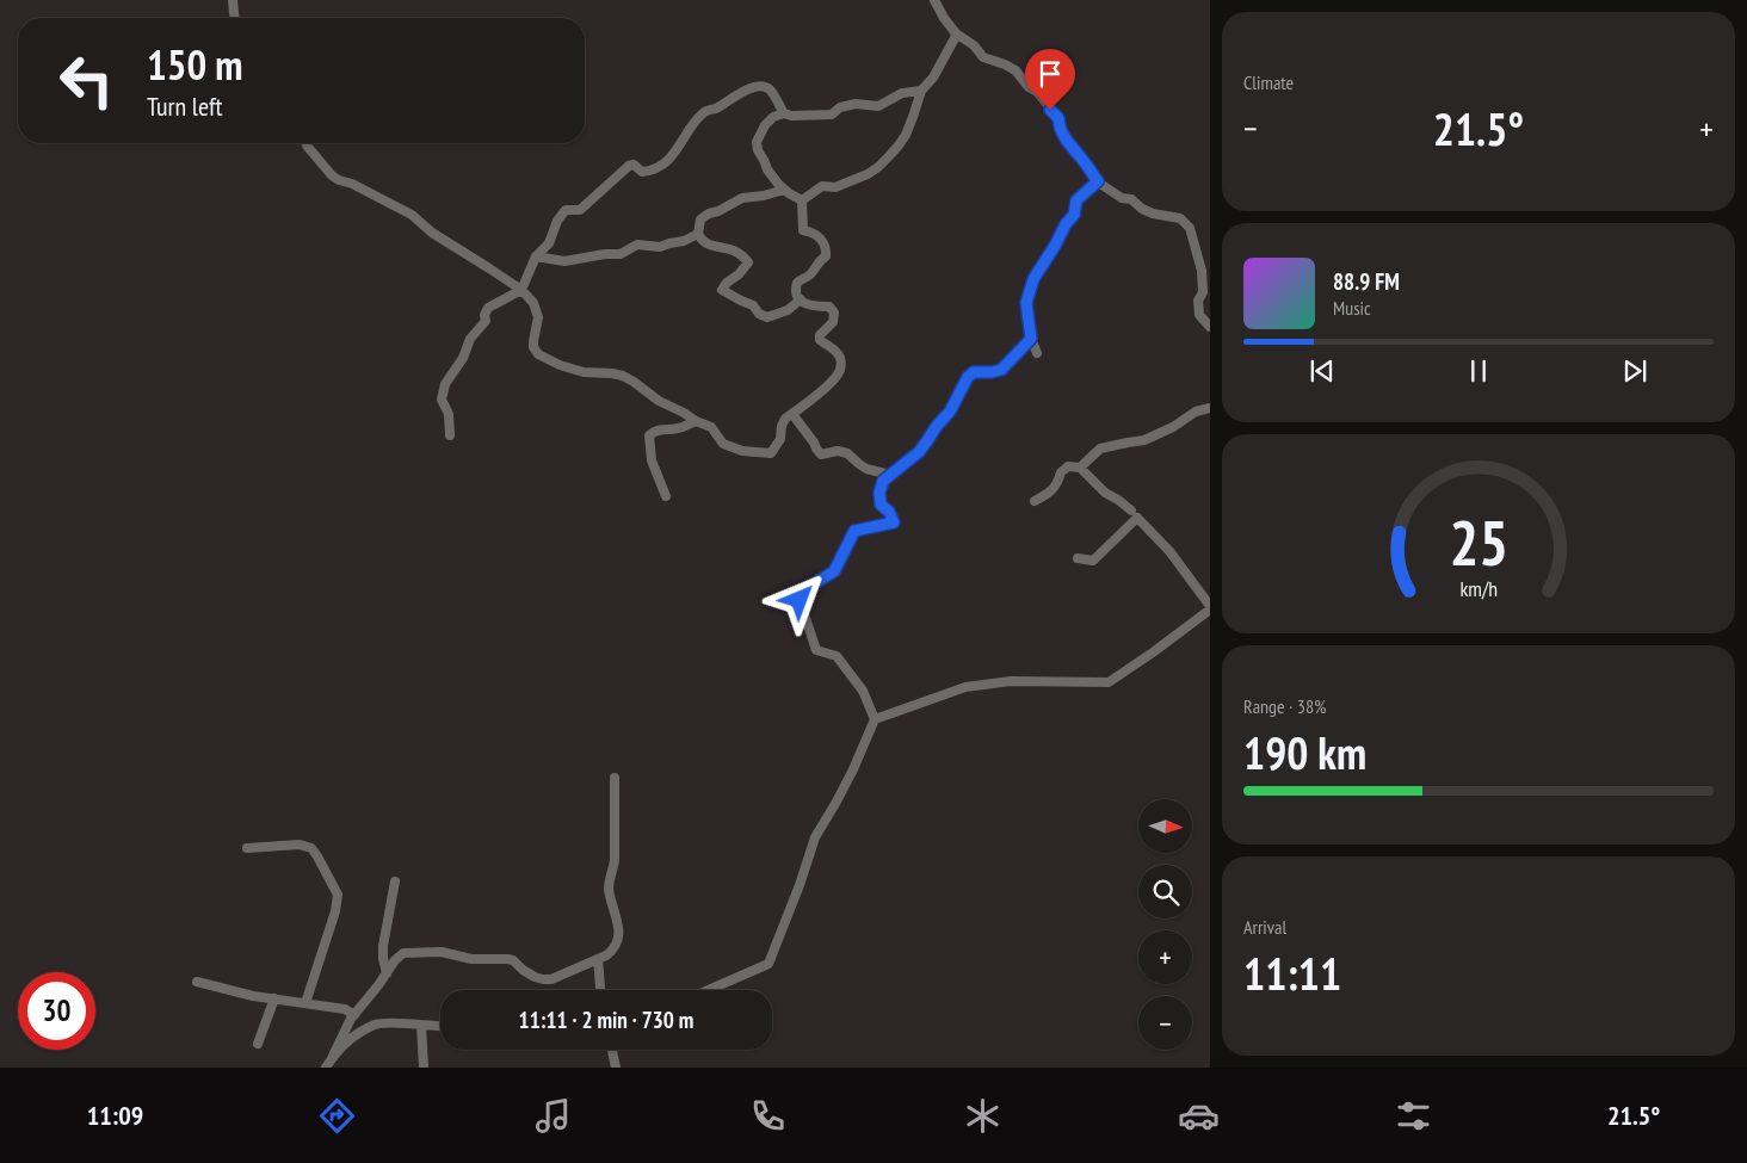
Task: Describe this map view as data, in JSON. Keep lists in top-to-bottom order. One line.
{"north":"right","page":{"tile":["Climate",["Range · 38%","190 km"],["Arrival","11:11"]],"turn":["150 m","Turn left"],"heat":["−","21.5°","+"],"song":["88.9 FM","Music"],"map_buttons":["+","−"],"limit":"30","trip":"11:11 · 2 min · 730 m","tabs":["11:09","21.5°"],"gauge":["25","km/h"]}}
